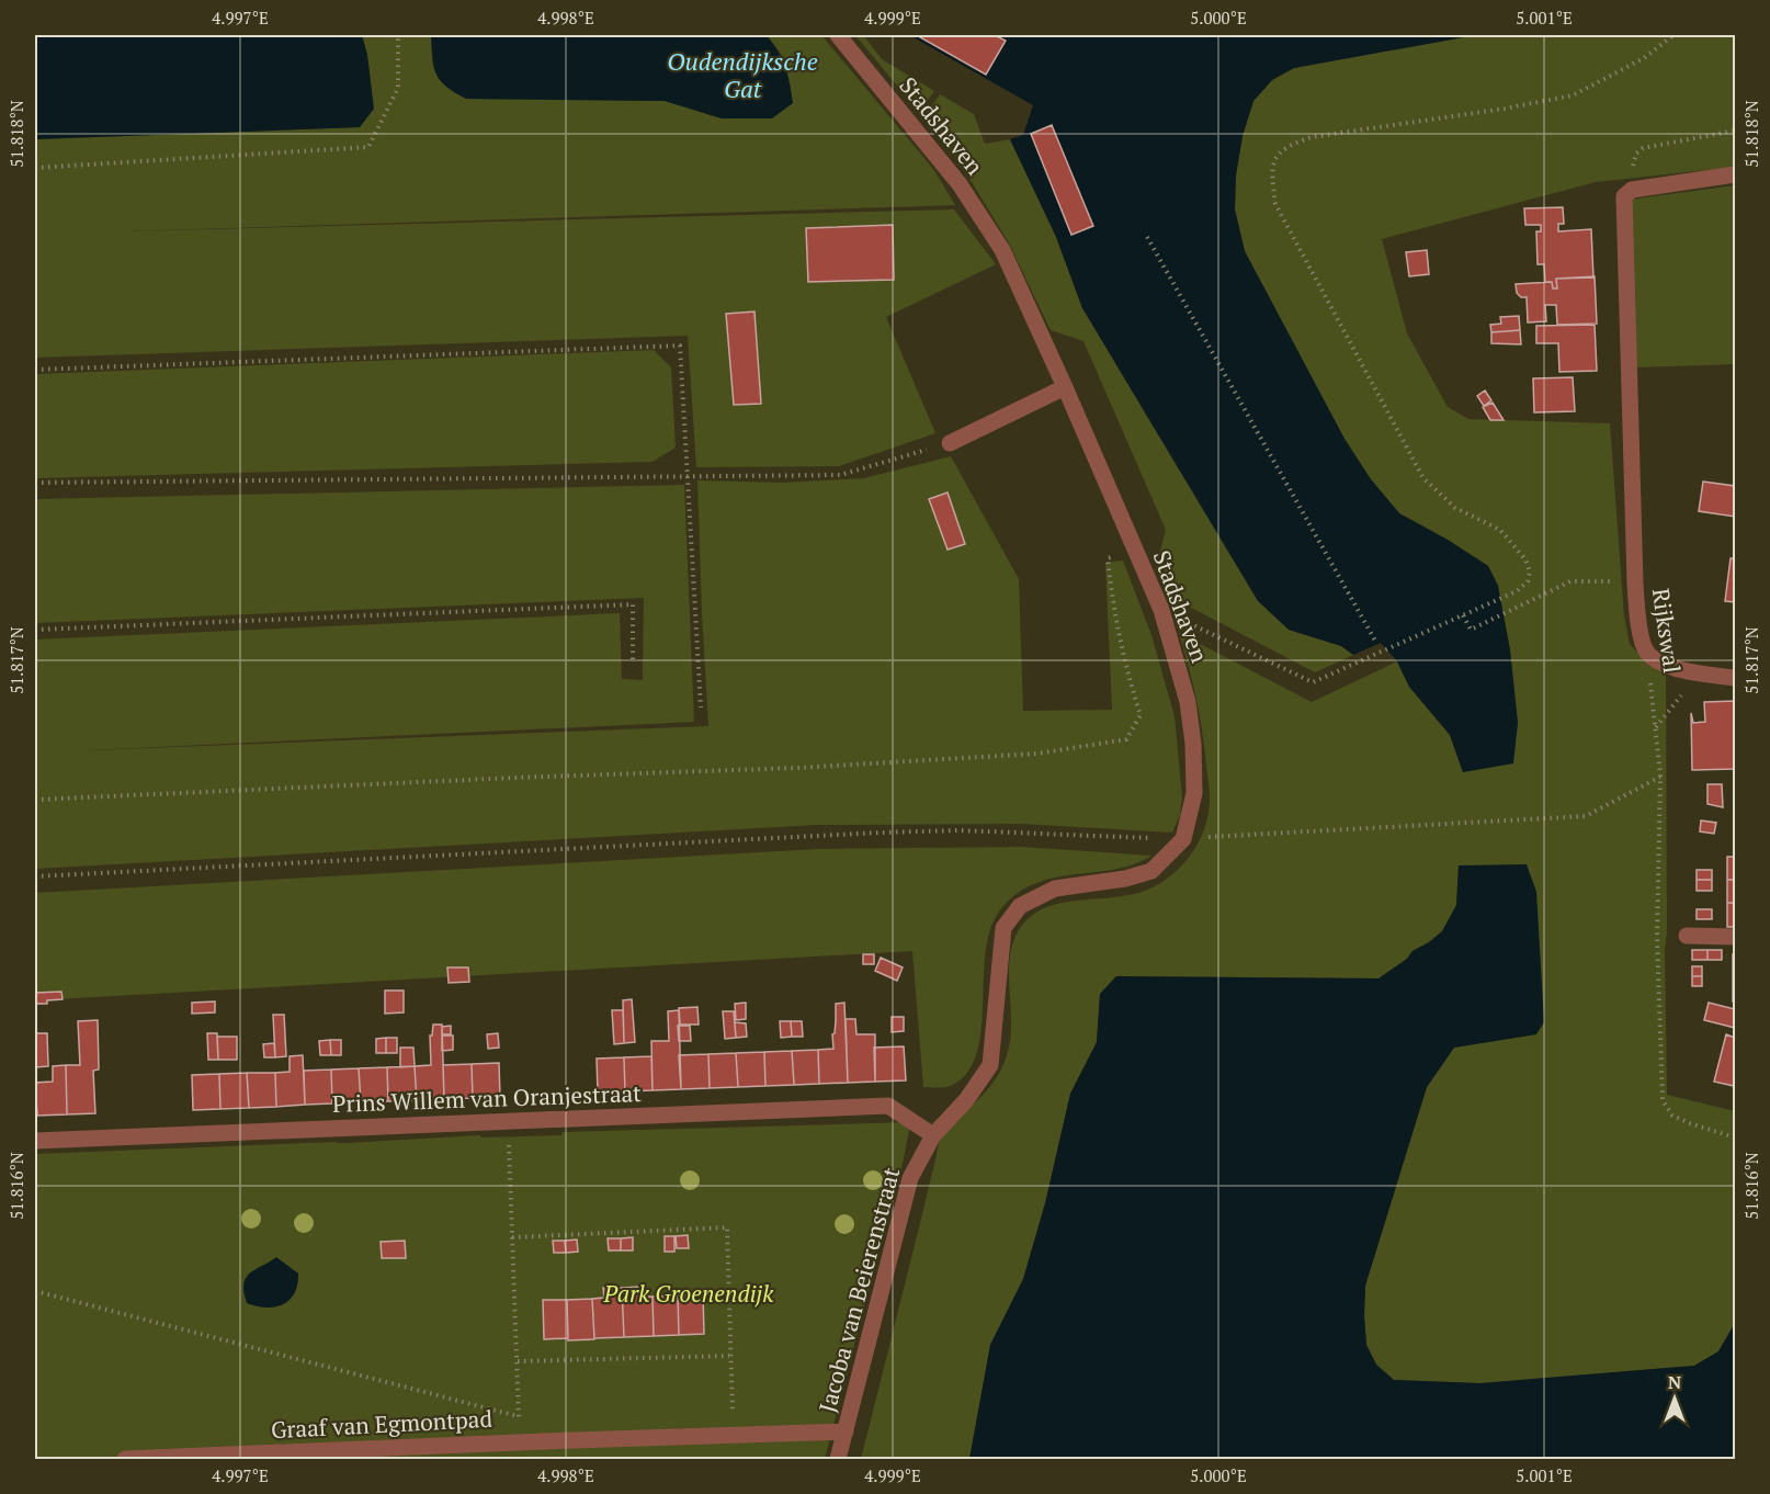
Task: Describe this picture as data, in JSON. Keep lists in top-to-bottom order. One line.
{"streets":{"street":["Stadshaven","Rijkswal","Prins Willem van Oranjestraat","Jacoba van Beierenstraat","Graaf van Egmontpad"]},"crossings":[["Prins Willem van Oranjestraat","Jacoba van Beierenstraat"],["Prins Willem van Oranjestraat","Graaf van Egmontpad"],["Jacoba van Beierenstraat","Graaf van Egmontpad"]],"water":["Oudendijksche Gat"],"parks":["Park Groenendijk"],"north":"top","coordinates":["4.997°E","4.998°E","4.999°E","5.000°E","5.001°E","51.818°N","51.817°N","51.816°N"]}
